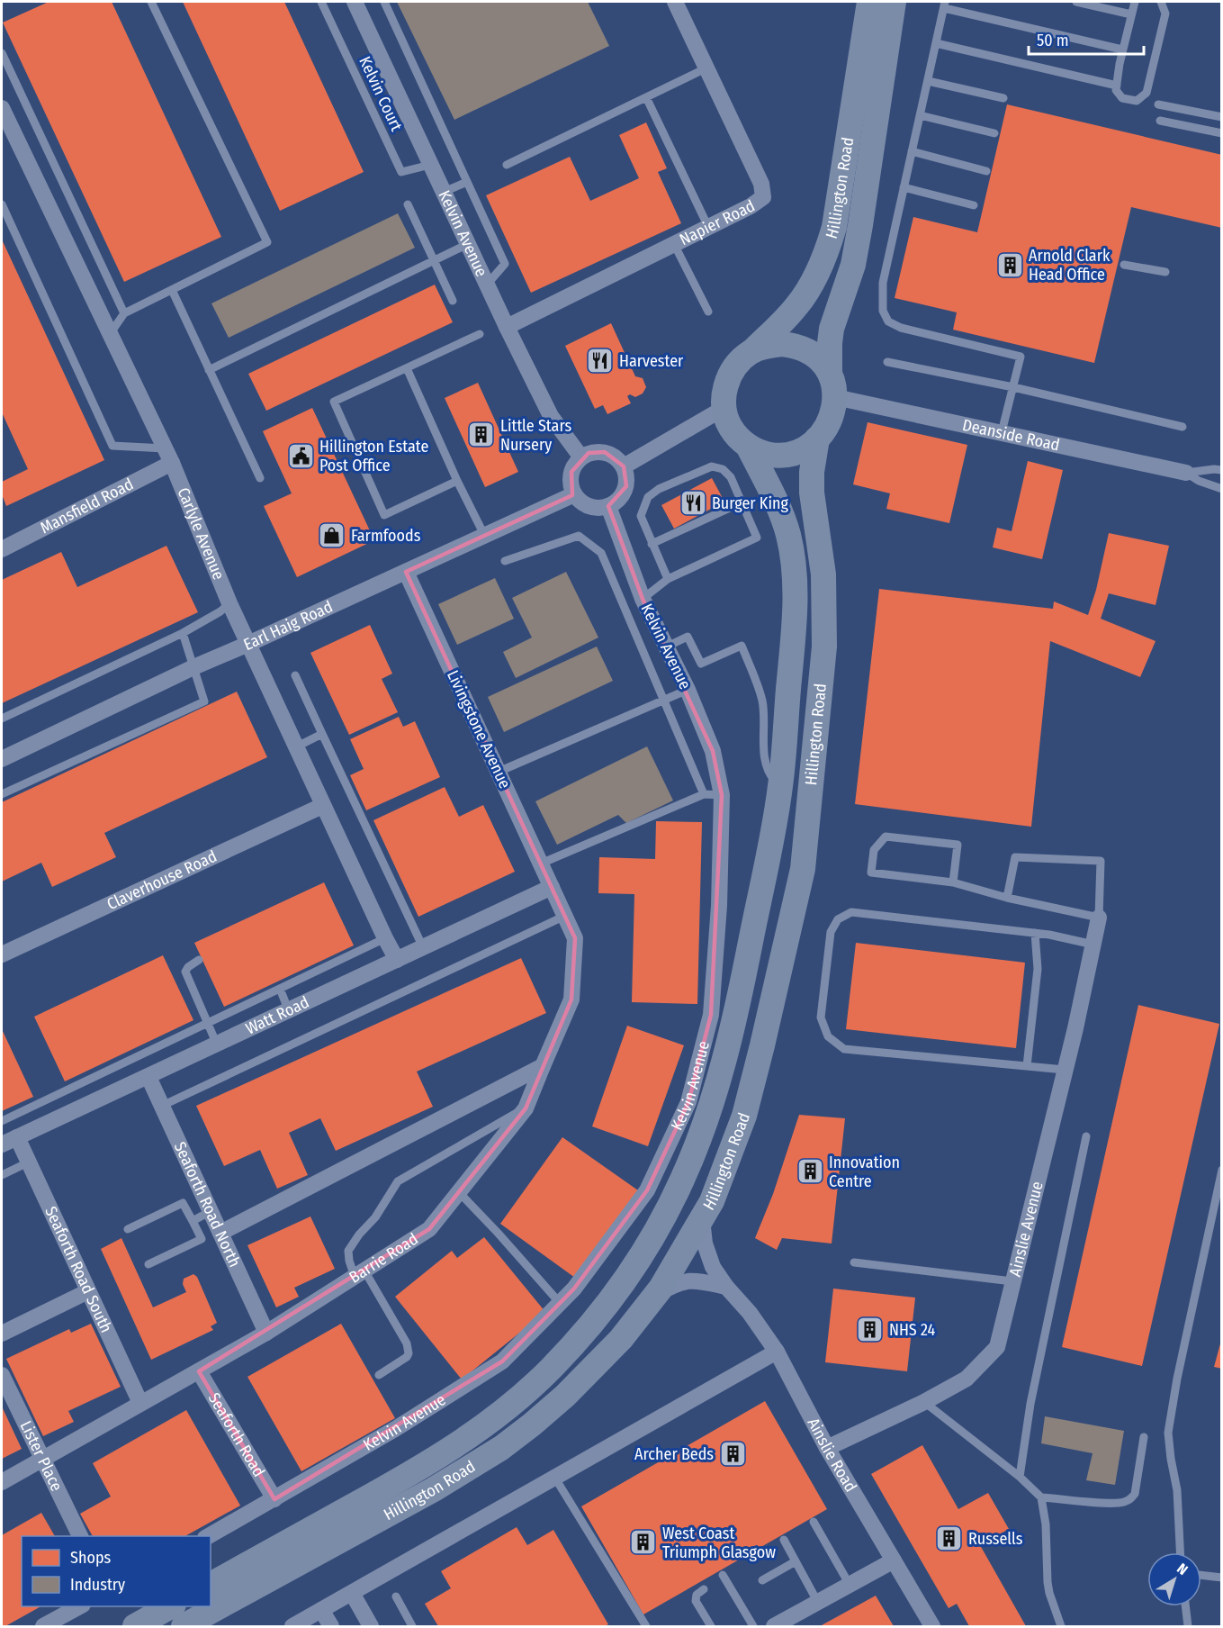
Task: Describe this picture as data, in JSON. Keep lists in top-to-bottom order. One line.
{"streets":{"main road":["Hillington Road"],"street":["Napier Road","Kelvin Avenue","Deanside Road","Mansfield Road","Carlyle Avenue","Earl Haig Road","Livingstone Avenue","Claverhouse Road","Watt Road","Seaforth Road North","Ainslie Avenue","Barrie Road","Seaforth Road South","Seaforth Road","Ainslie Road","Lister Place"],"lane":["Kelvin Court"]},"crossings":[["Kelvin Court","Kelvin Avenue"],["Hillington Road","Deanside Road"],["Hillington Road","Ainslie Road"],["Napier Road","Kelvin Avenue"],["Kelvin Avenue","Earl Haig Road"],["Kelvin Avenue","Seaforth Road"],["Mansfield Road","Carlyle Avenue"],["Carlyle Avenue","Earl Haig Road"],["Carlyle Avenue","Claverhouse Road"],["Carlyle Avenue","Watt Road"],["Earl Haig Road","Livingstone Avenue"],["Livingstone Avenue","Watt Road"],["Livingstone Avenue","Barrie Road"],["Watt Road","Seaforth Road North"],["Watt Road","Barrie Road"],["Watt Road","Seaforth Road South"],["Seaforth Road North","Barrie Road"],["Ainslie Avenue","Ainslie Road"],["Barrie Road","Seaforth Road South"],["Barrie Road","Seaforth Road"],["Barrie Road","Lister Place"]],"places":{"building":["Arnold Clark Head Office","Little Stars Nursery","Innovation Centre","NHS 24","Archer Beds","Russells","West Coast Triumph Glasgow"],"restaurant":["Harvester","Burger King"],"public building":["Hillington Estate Post Office"],"shop":["Farmfoods"]},"legend":["Shops","Industry"],"scale_bar":"50 m","north":"top right"}
